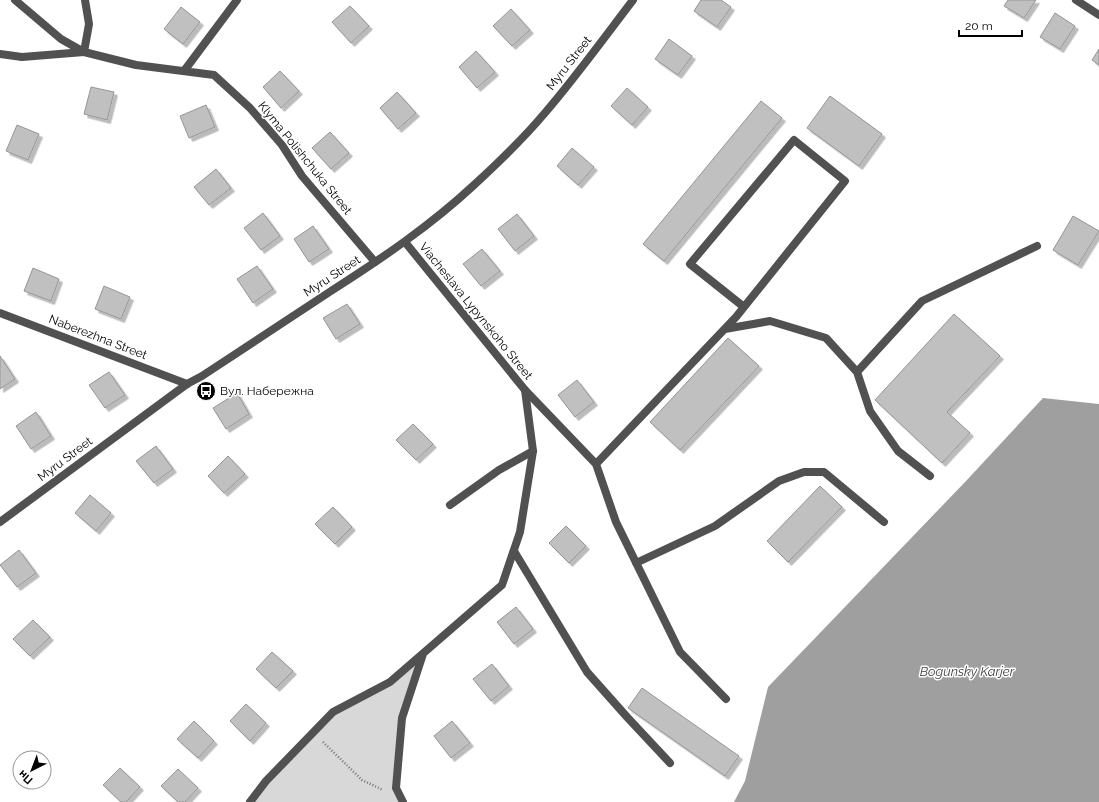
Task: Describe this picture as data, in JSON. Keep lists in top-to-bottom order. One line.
{"streets":{"street":["Myru Street","Klyma Polishchuka Street","Viacheslava Lypynskoho Street","Naberezhna Street"]},"crossings":[["Myru Street","Klyma Polishchuka Street"],["Myru Street","Viacheslava Lypynskoho Street"],["Myru Street","Naberezhna Street"]],"water":["Bogunsky Karjer"],"places":{"bus stop":["Вул. Набережна"]},"scale_bar":"20 m","north":"bottom left"}
